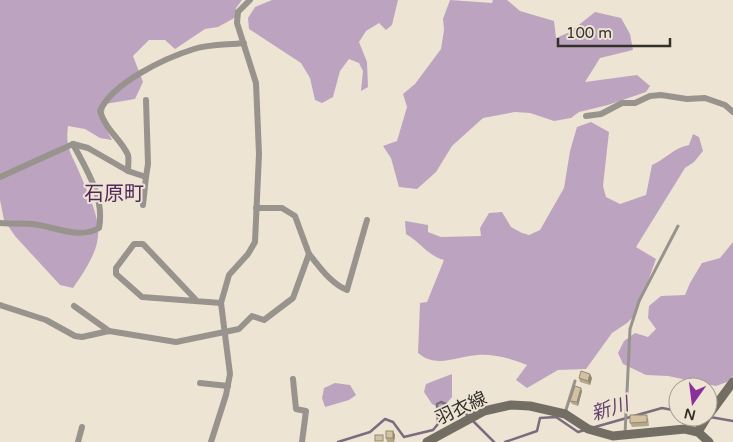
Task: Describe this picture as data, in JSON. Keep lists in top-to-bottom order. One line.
{"streets":{"street":["羽衣線"]},"districts":["石原町"],"water":["新川"],"scale_bar":"100 m","north":"bottom"}
